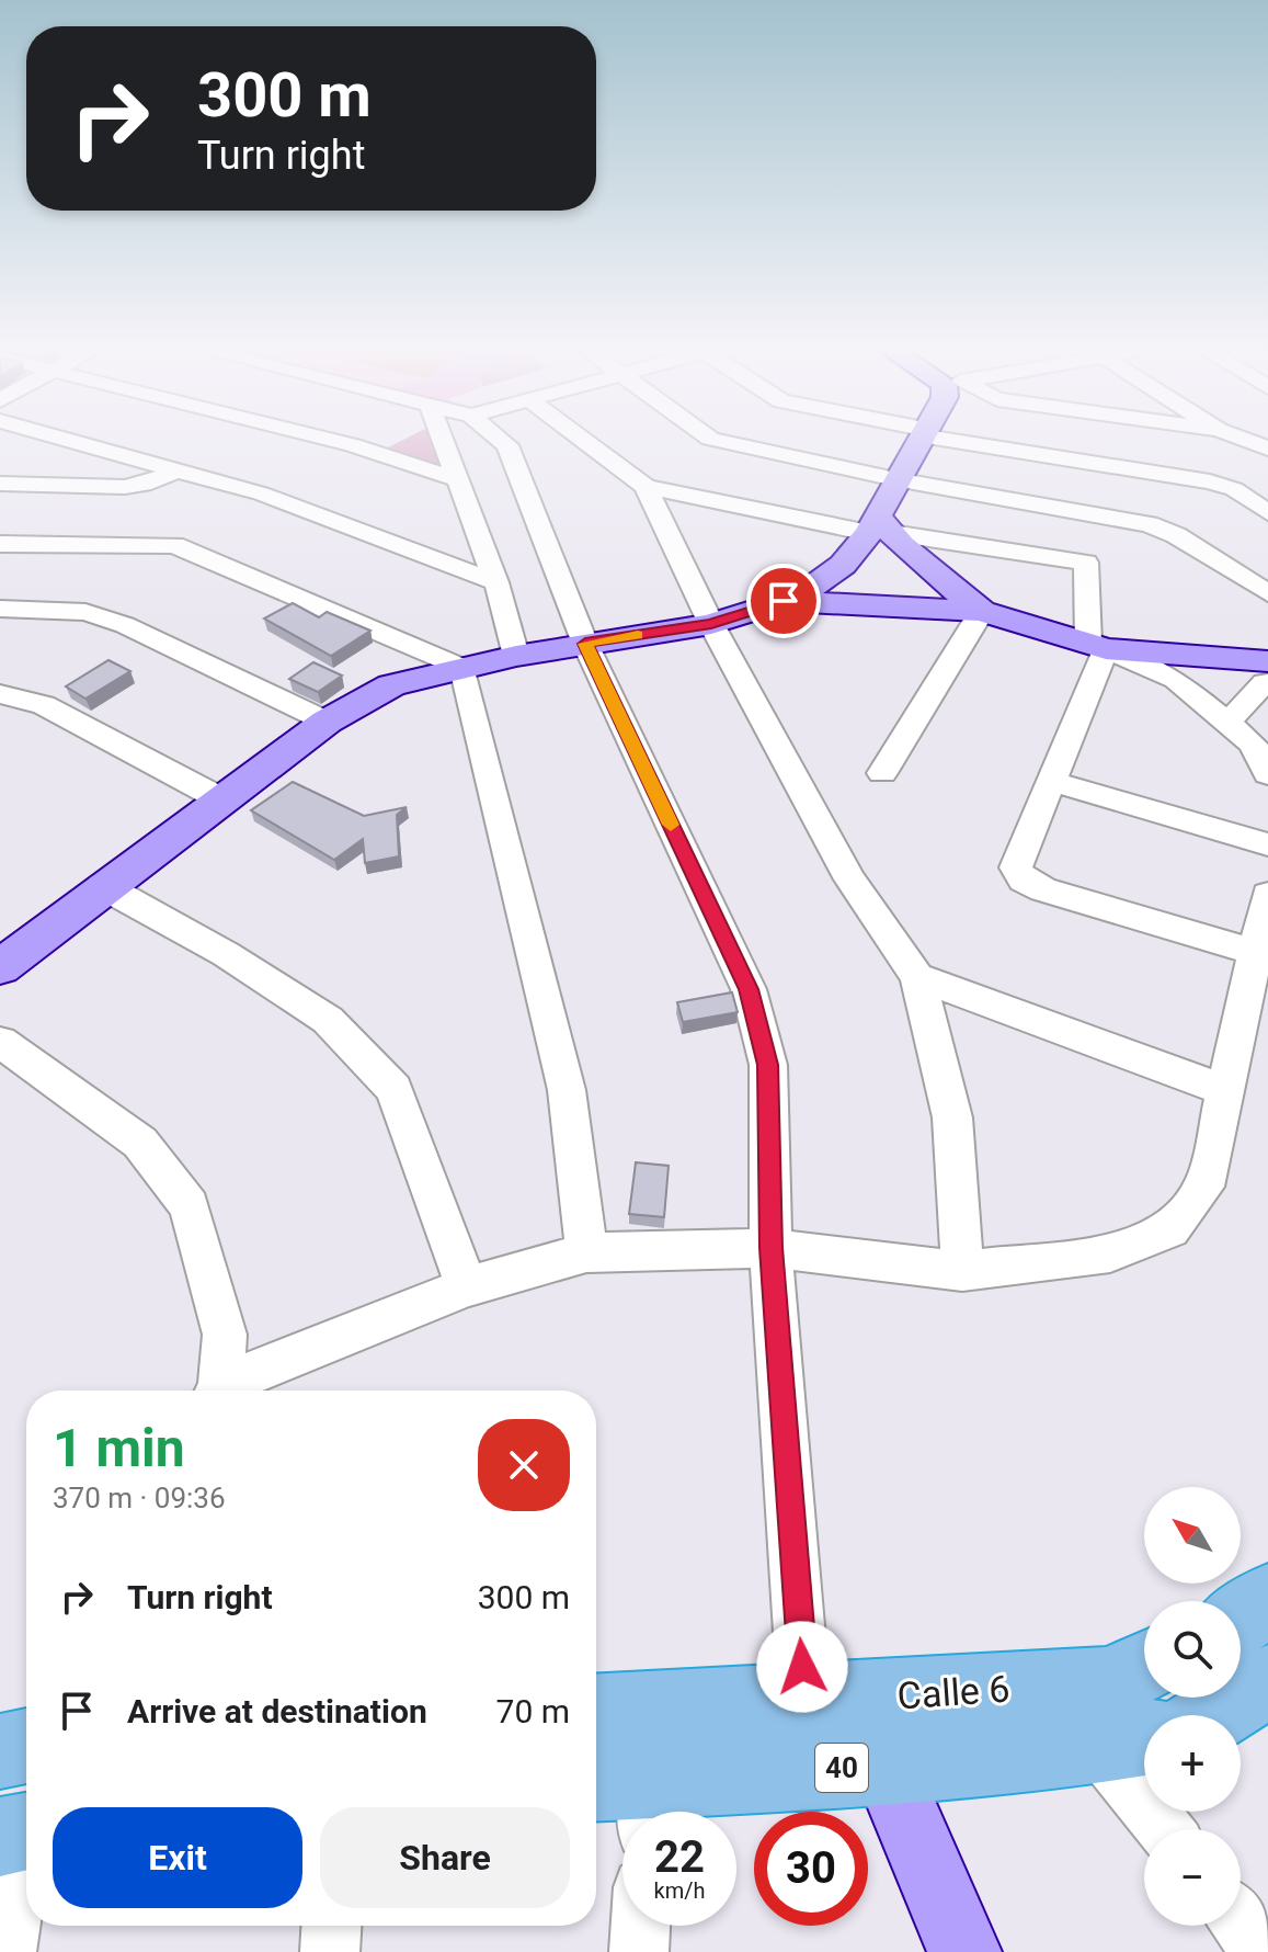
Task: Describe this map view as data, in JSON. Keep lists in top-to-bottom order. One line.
{"streets":{"highway":["Calle 6","40"]},"north":"top left","page":{"turn":["300 m","Turn right"],"heading":["1 min","370 m · 09:36"],"map_buttons":["+","−"],"list":[{"name":"Turn right","value":"300 m"},{"name":"Arrive at destination","value":"70 m"}],"buttons":["Exit","Share"],"speed":"22 km/h","limit":"30"}}
